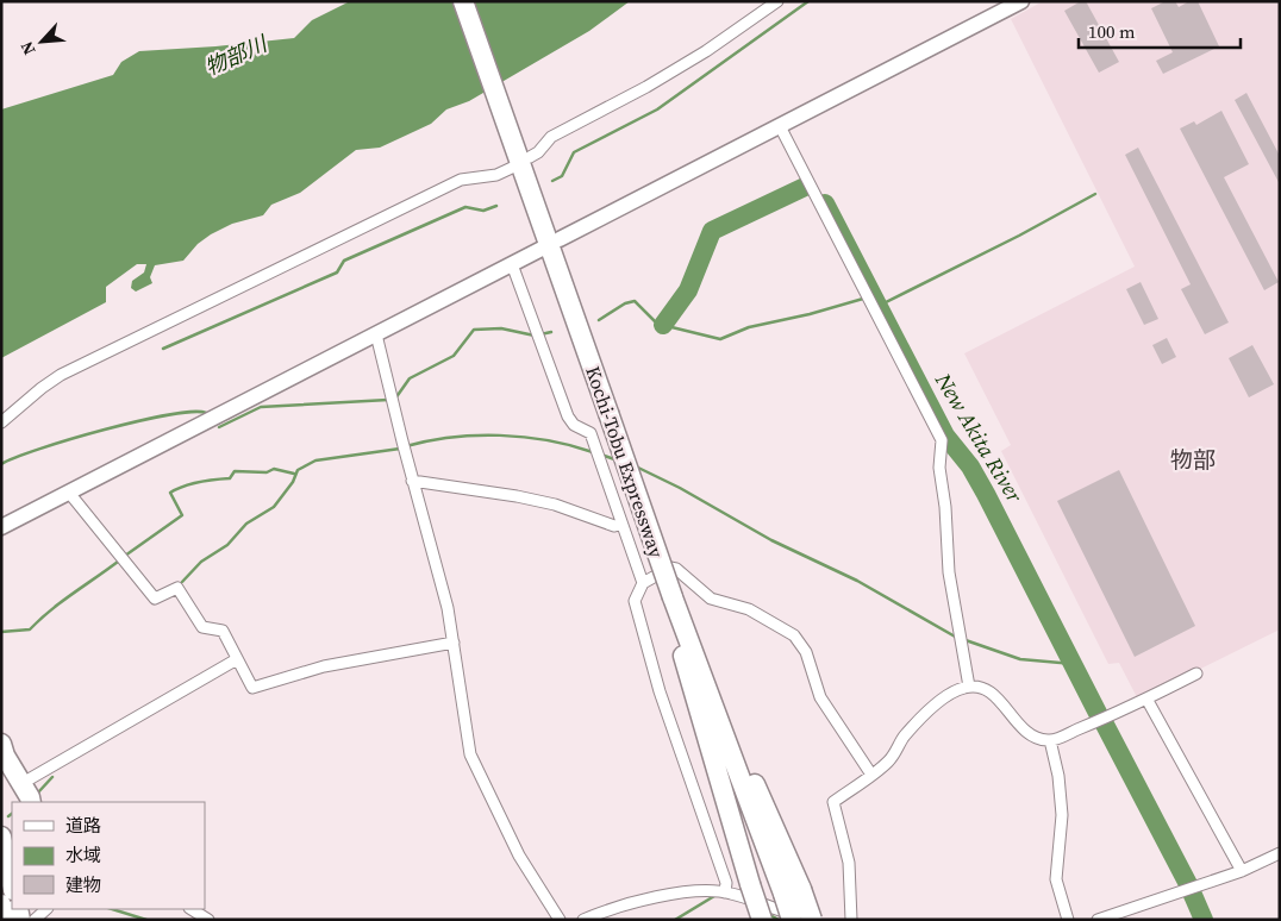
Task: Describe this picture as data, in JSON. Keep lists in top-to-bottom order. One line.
{"streets":{"highway":["Kochi-Tobu Expressway"]},"districts":["物部"],"water":["物部川","New Akita River"],"legend":["道路","水域","建物"],"scale_bar":"100 m","north":"bottom left"}
